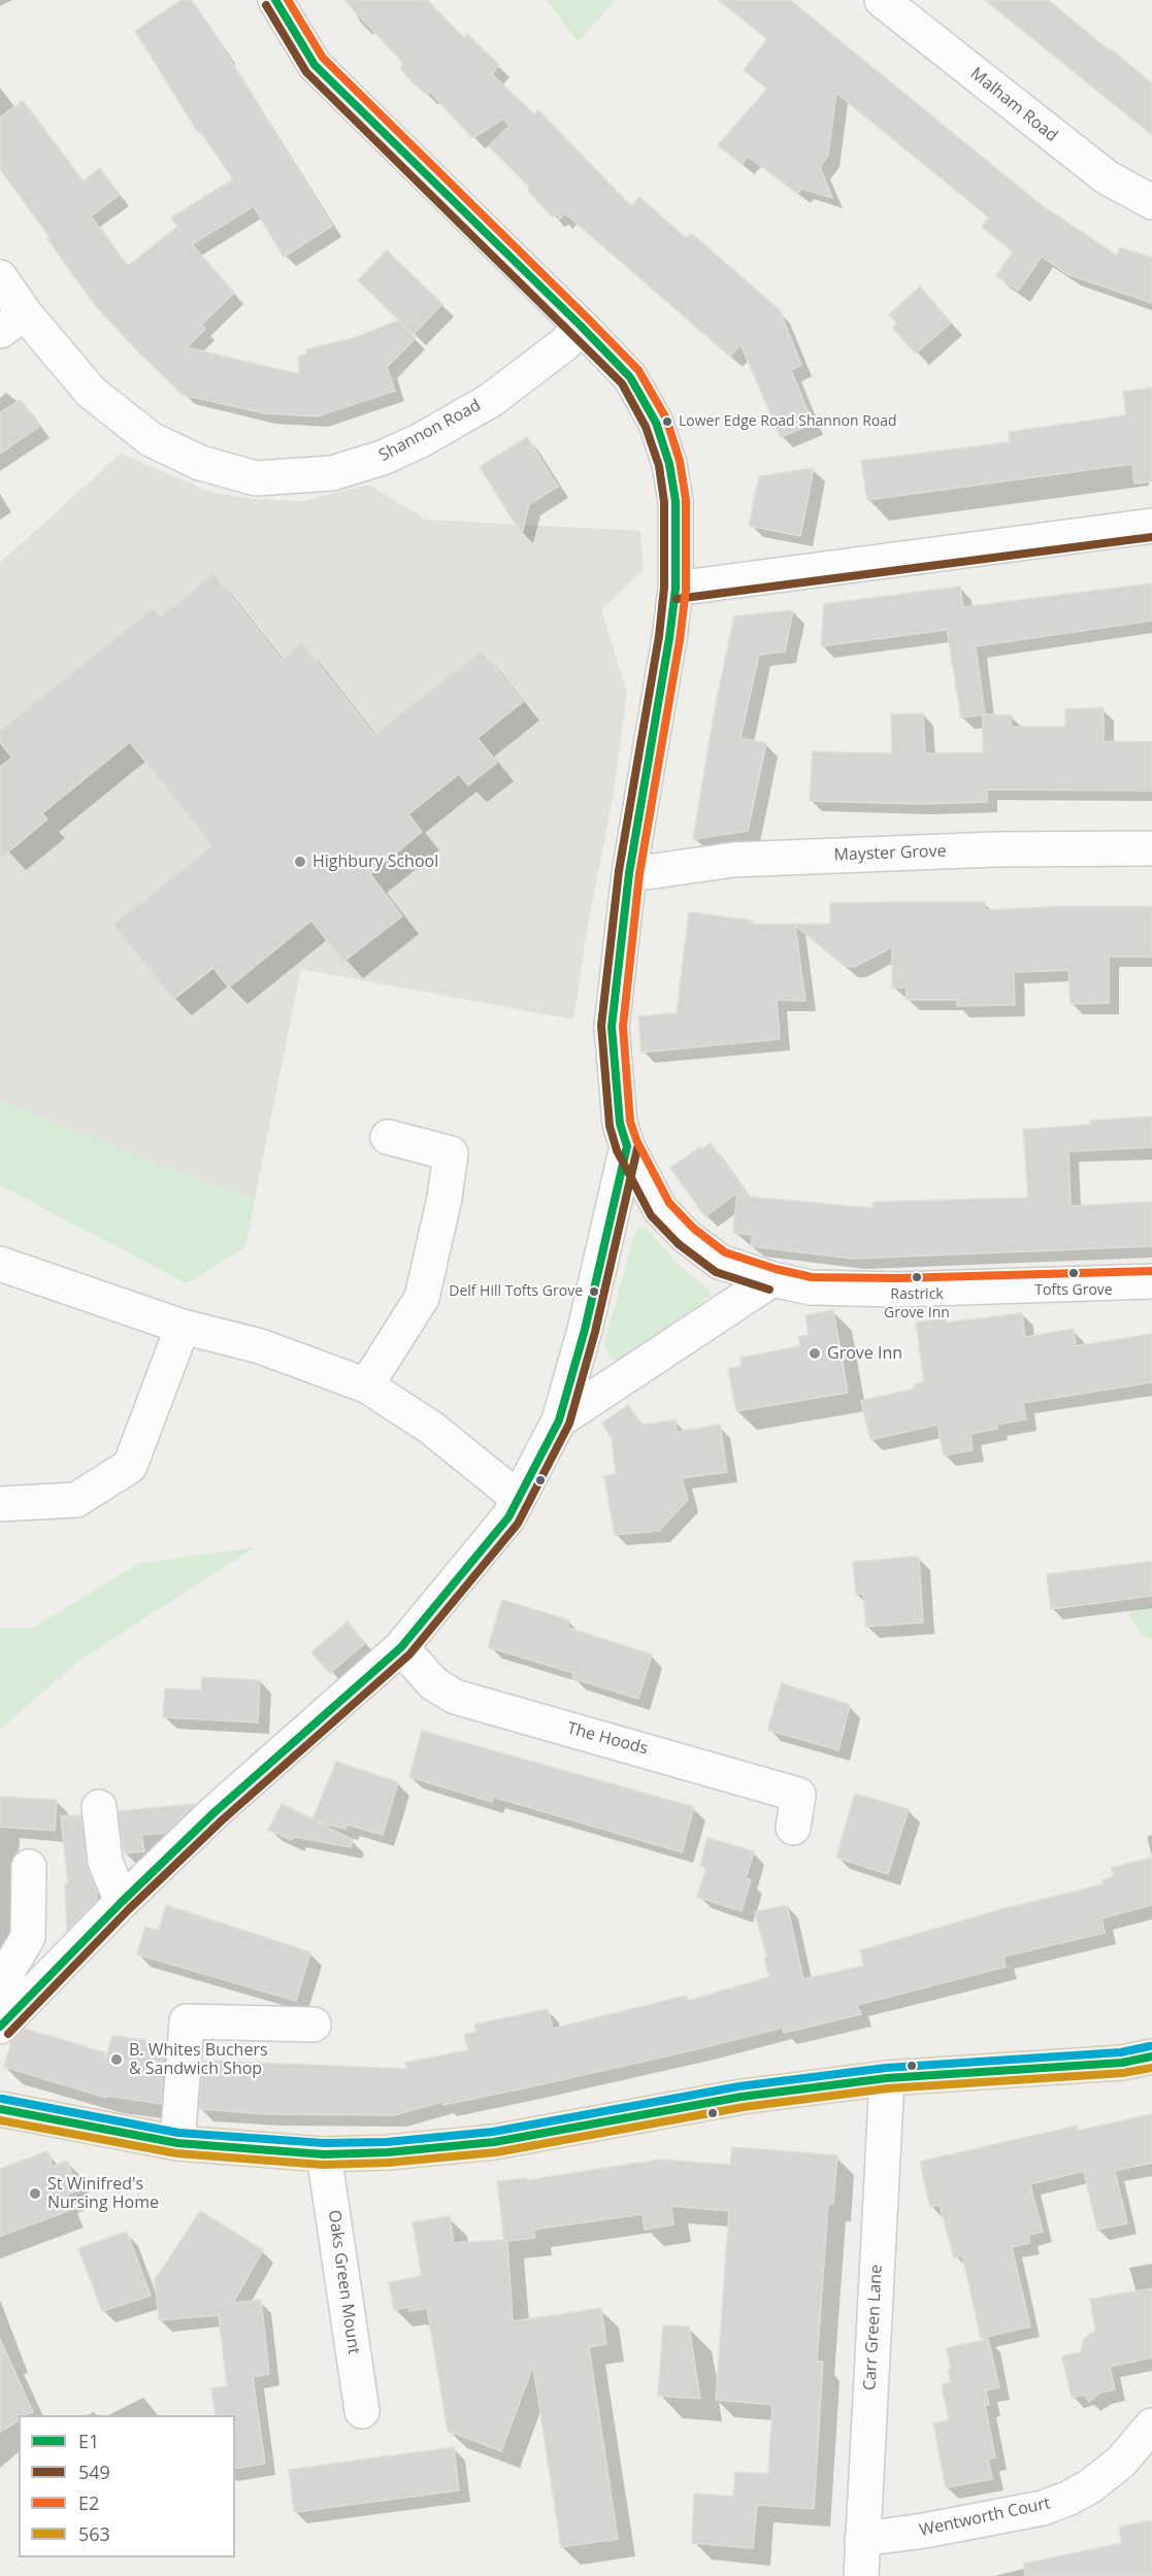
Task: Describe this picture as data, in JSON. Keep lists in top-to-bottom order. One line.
{"streets":{"street":["Malham Road","Shannon Road","Mayster Grove","The Hoods","Oaks Green Mount","Carr Green Lane","Wentworth Court"]},"crossings":[["Carr Green Lane","Wentworth Court"]],"places":["Lower Edge Road Shannon Road","Highbury School","Tofts Grove","Rastrick Grove Inn","Delf Hill Tofts Grove","Grove Inn","B. Whites Buchers & Sandwich Shop","St Winifred's Nursing Home"],"lines":["transit line E1","transit line E2","transit line 549","transit line 563"],"legend":["E1","549","E2","563"]}
